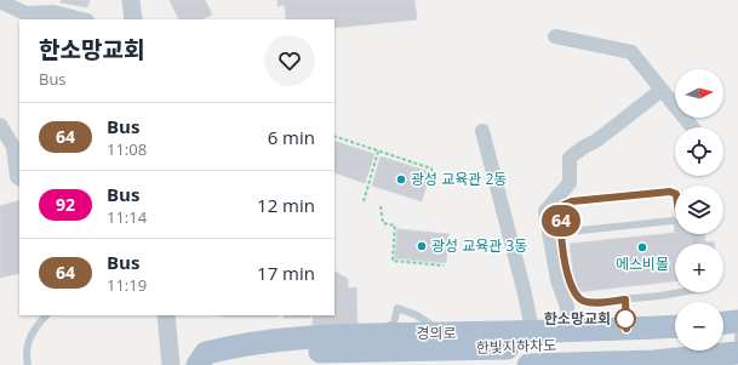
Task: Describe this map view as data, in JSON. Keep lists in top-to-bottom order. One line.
{"streets":{"main road":["경의로","한빛지하차도"]},"places":["광성 교육관 2동","광성 교육관 3동","에스비몰","한소망교회"],"lines":["bus line 64"],"north":"right","page":{"on_map":"64","heading":["한소망교회","Bus"],"map_buttons":["+","−"],"list":[{"mark":"64","name":"Bus","note":"11:08","value":"6 min"},{"mark":"92","name":"Bus","note":"11:14","value":"12 min"},{"mark":"64","name":"Bus","note":"11:19","value":"17 min"}]}}
